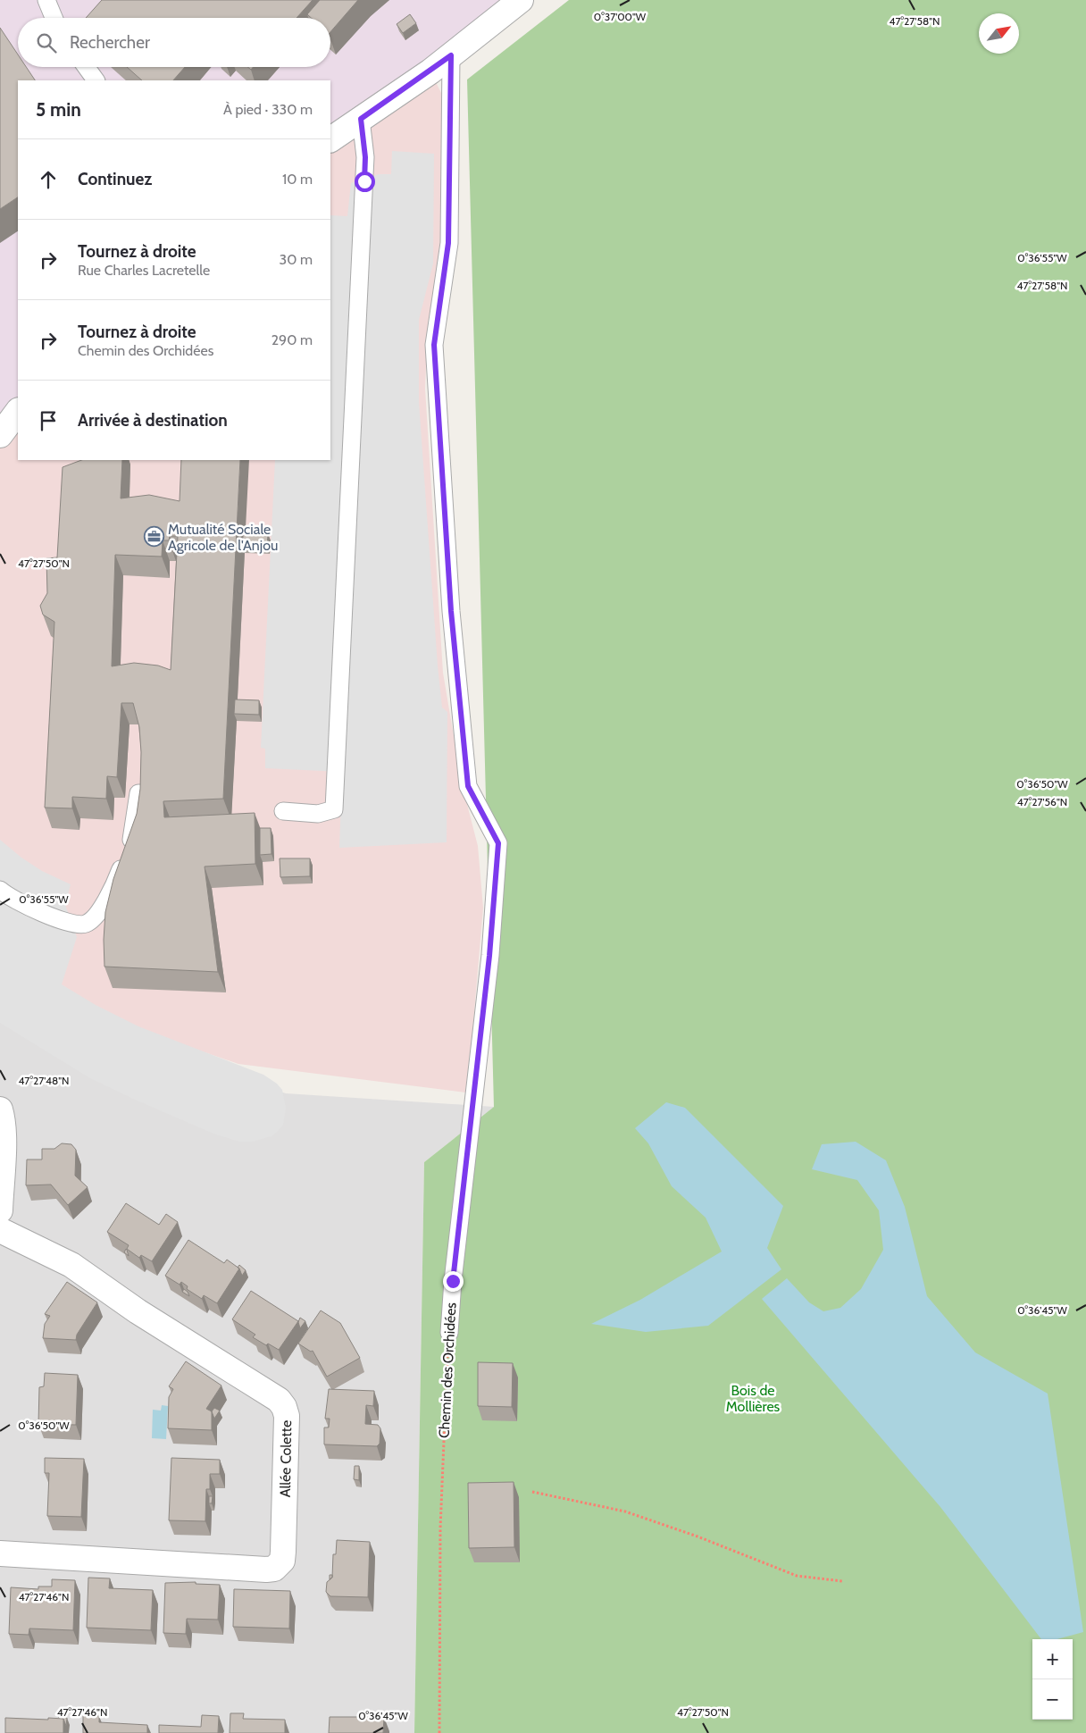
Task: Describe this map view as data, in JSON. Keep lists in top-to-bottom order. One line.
{"streets":{"street":["Allée Colette"],"lane":["Chemin des Orchidées"]},"parks":["Bois de Mollières"],"places":{"office":["Mutualité Sociale Agricole de l'Anjou"]},"north":"top right","page":{"search":"Rechercher","heading":["5 min","À pied · 330 m"],"list":[["Continuez","10 m"],["Tournez à droite","Rue Charles Lacretelle","30 m"],["Tournez à droite","Chemin des Orchidées","290 m"],"Arrivée à destination"],"map_buttons":["+","−"]},"coordinates":["0°37'00\"W","47°27'58\"N","0°36'55\"W","47°27'50\"N","0°36'50\"W","47°27'56\"N","47°27'48\"N","0°36'45\"W","47°27'46\"N"]}
